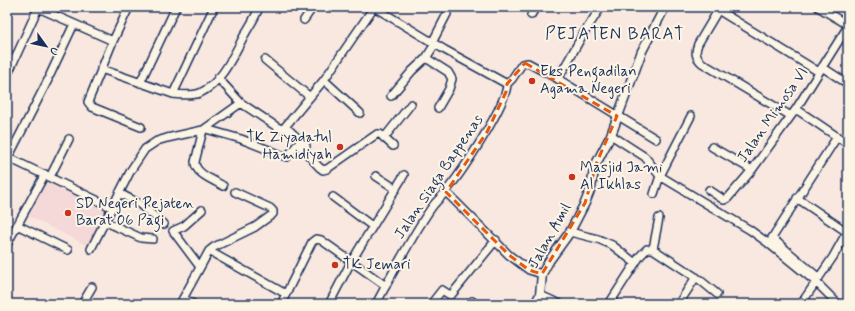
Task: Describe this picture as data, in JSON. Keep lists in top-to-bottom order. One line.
{"streets":{"street":["Jalan Mimosa VI","Jalan Siaga Bappenas","Jalan Amil"]},"districts":["PEJATEN BARAT"],"places":["Eks Pengadilan Agama Negeri","TK Ziyadatul Hamidiyah","Masjid Jami Al Ikhlas","SD Negeri Pejaten Barat 06 Pagi","TK Jemari"],"north":"bottom right"}
